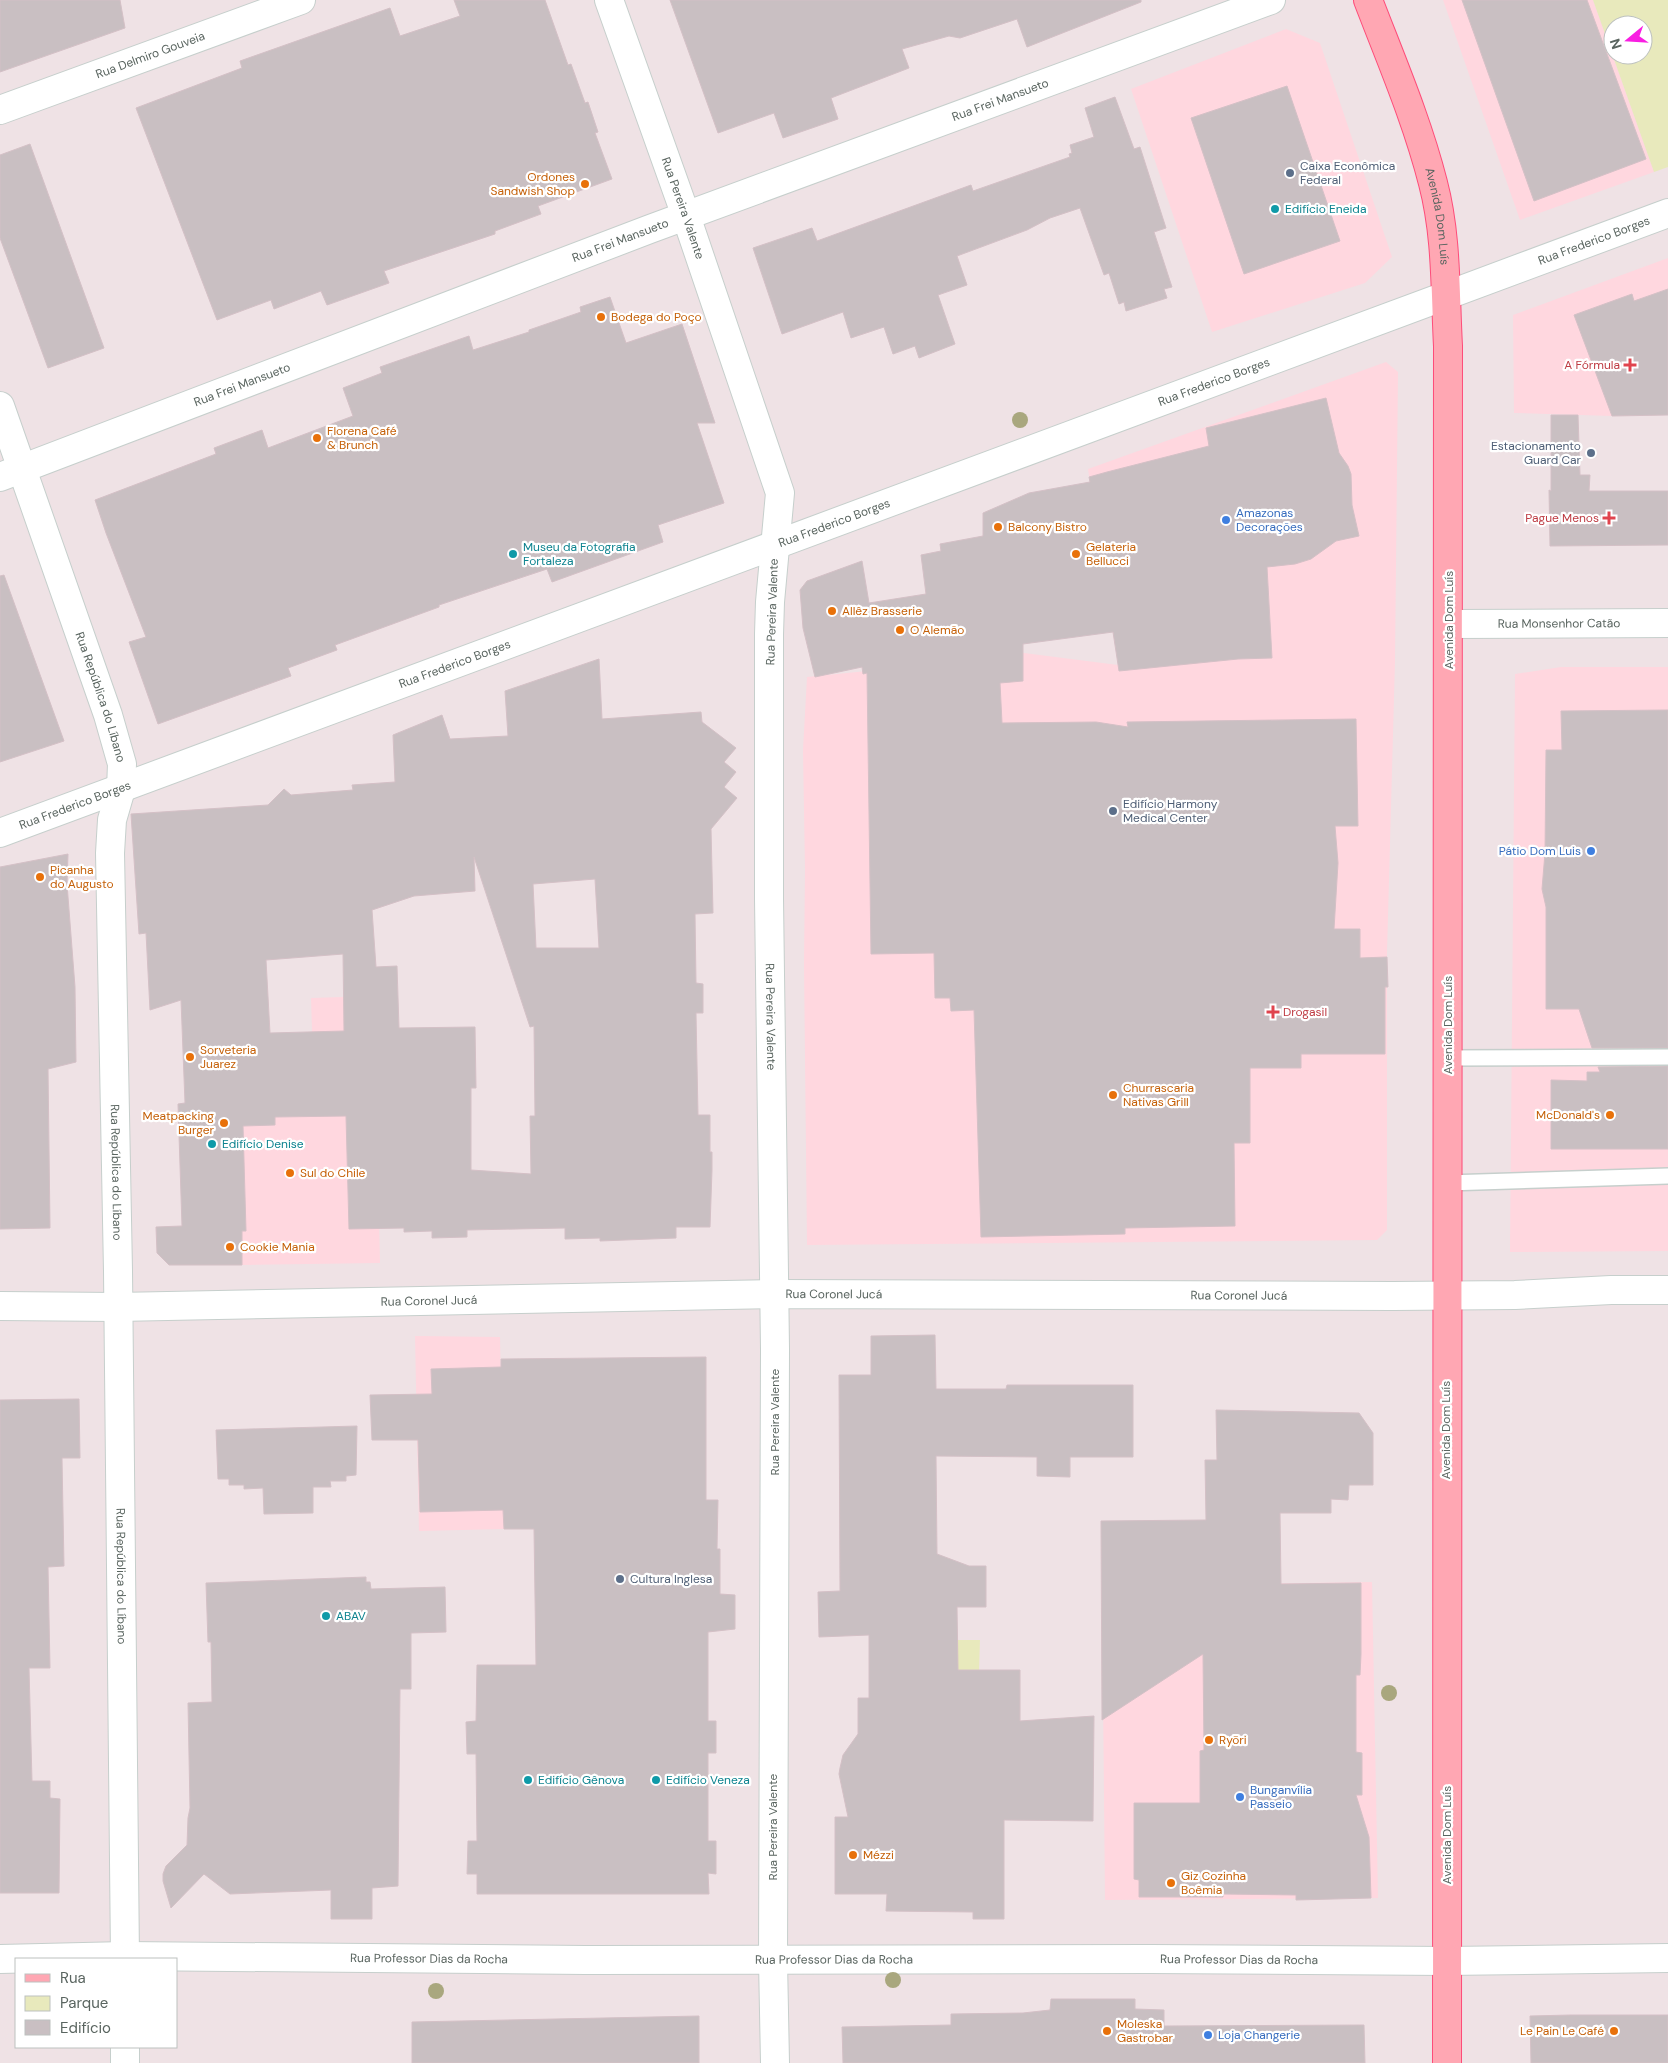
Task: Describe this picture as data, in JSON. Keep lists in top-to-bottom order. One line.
{"streets":{"main road":["Avenida Dom Luís"],"street":["Rua Delmiro Gouveia","Rua Frei Mansueto","Rua Pereira Valente","Rua Frederico Borges","Rua Monsenhor Catão","Rua República do Líbano","Rua Coronel Jucá","Rua Professor Dias da Rocha"]},"crossings":[["Rua Frei Mansueto","Rua Pereira Valente"],["Rua Frei Mansueto","Rua República do Líbano"],["Rua Pereira Valente","Rua Frederico Borges"],["Rua Pereira Valente","Rua Coronel Jucá"],["Rua Pereira Valente","Rua Professor Dias da Rocha"],["Avenida Dom Luís","Rua Frederico Borges"],["Avenida Dom Luís","Rua Monsenhor Catão"],["Avenida Dom Luís","Rua Coronel Jucá"],["Avenida Dom Luís","Rua Professor Dias da Rocha"],["Rua Frederico Borges","Rua República do Líbano"],["Rua República do Líbano","Rua Coronel Jucá"],["Rua República do Líbano","Rua Professor Dias da Rocha"]],"places":{"other":["Caixa Econômica Federal","Ordones Sandwish Shop","Edifício Eneida","Bodega do Poço","Florena Café & Brunch","Estacionamento Guard Car","Amazonas Decorações","Balcony Bistro","Museu da Fotografia Fortaleza","Gelateria Bellucci","Allêz Brasserie","O Alemão","Edifício Harmony Medical Center","Pátio Dom Luis","Picanha do Augusto","Sorveteria Juarez","Churrascaria Nativas Grill","McDonald's","Meatpacking Burger","Edifício Denise","Sul do Chile","Cookie Mania","Cultura Inglesa","ABAV","Ryōri","Edifício Gênova","Edifício Veneza","Bunganvília Passeio","Mézzi","Giz Cozinha Boêmia","Moleska Gastrobar","Le Pain Le Café","Loja Changerie"],"health":["A Fórmula","Pague Menos","Drogasil"]},"legend":["Rua","Parque","Edifício"],"north":"left"}
